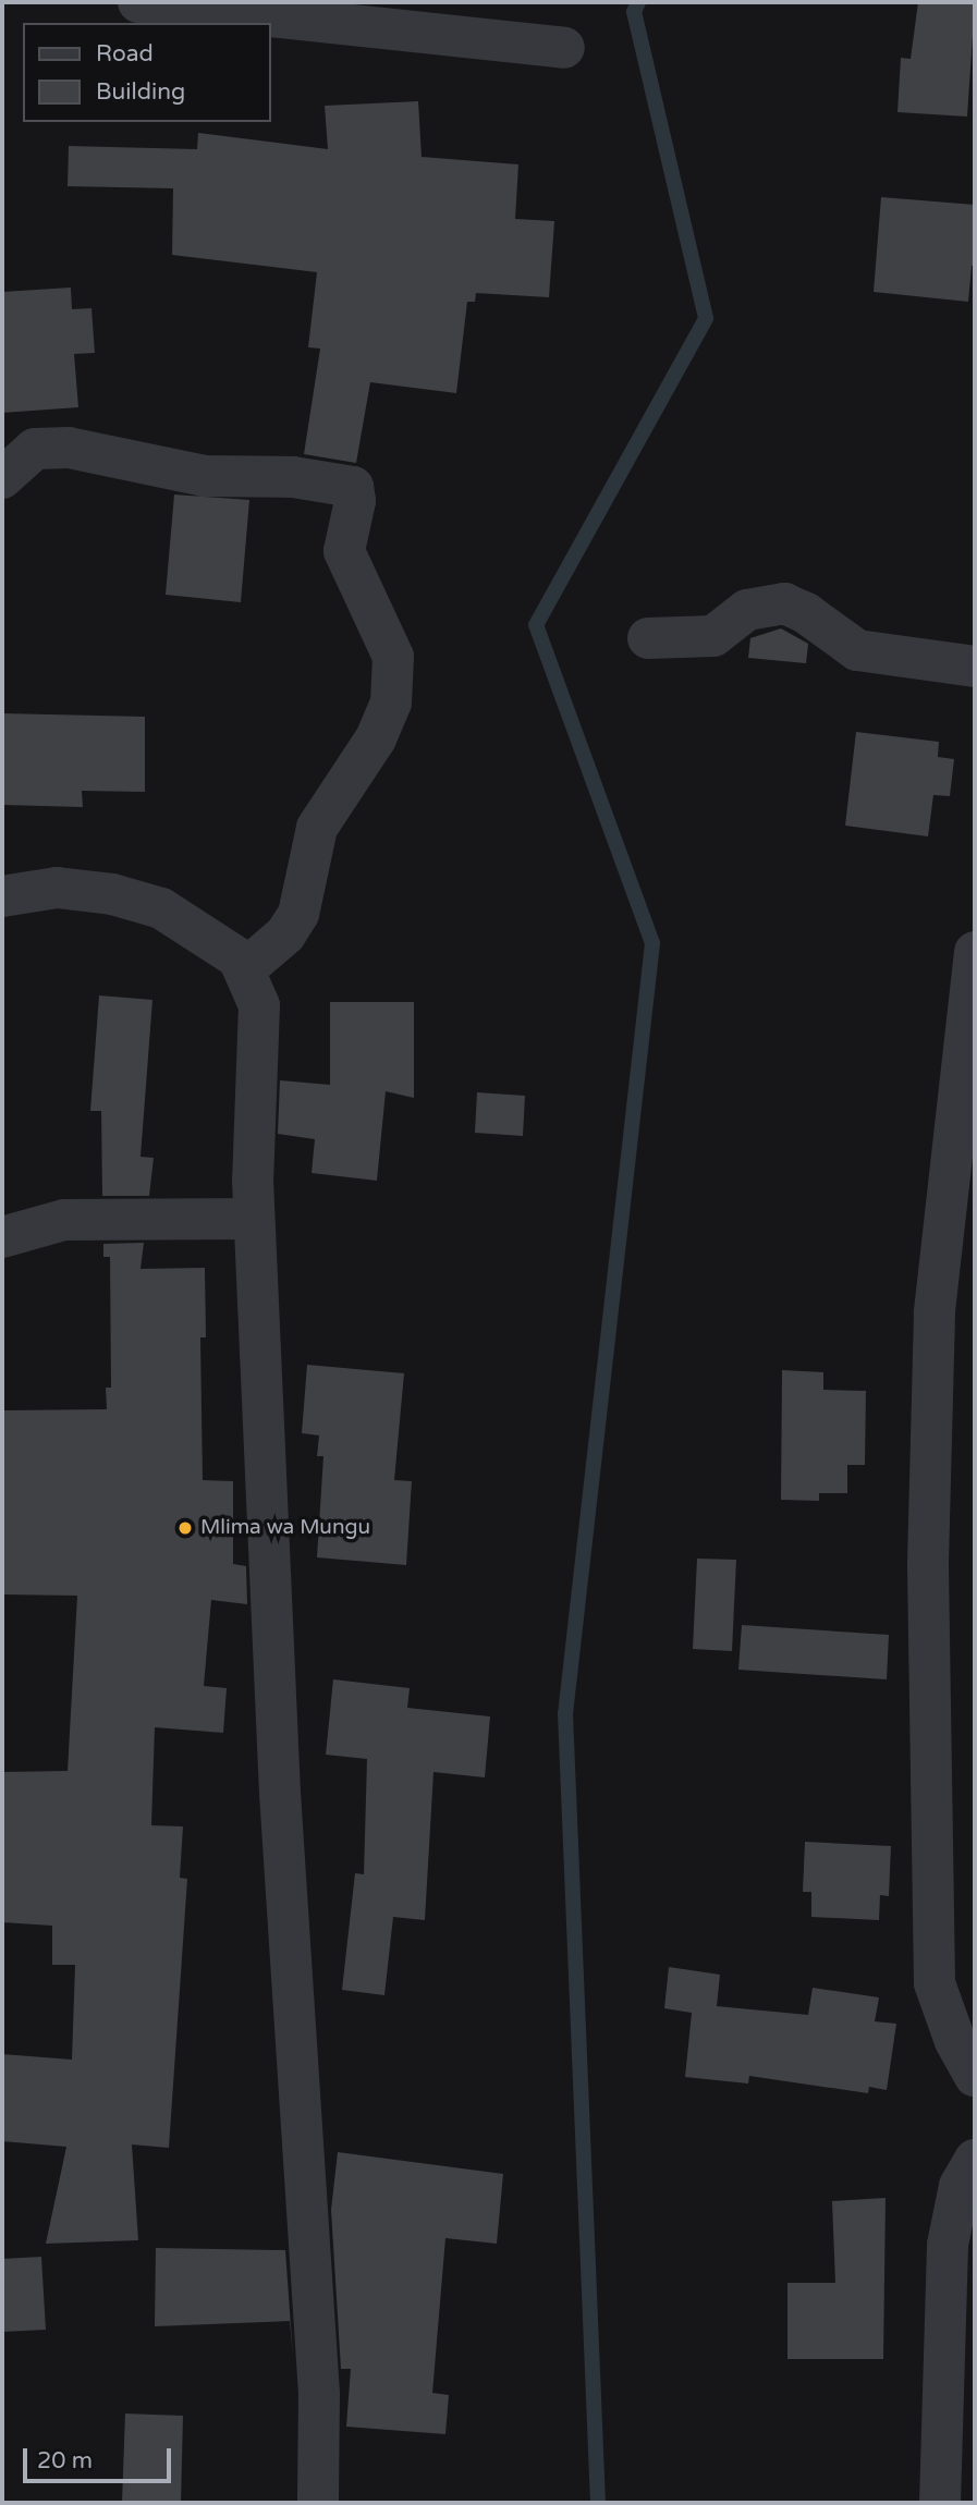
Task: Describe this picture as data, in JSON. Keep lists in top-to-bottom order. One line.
{"places":["Mlima wa Mungu"],"legend":["Road","Building"],"scale_bar":"20 m"}
